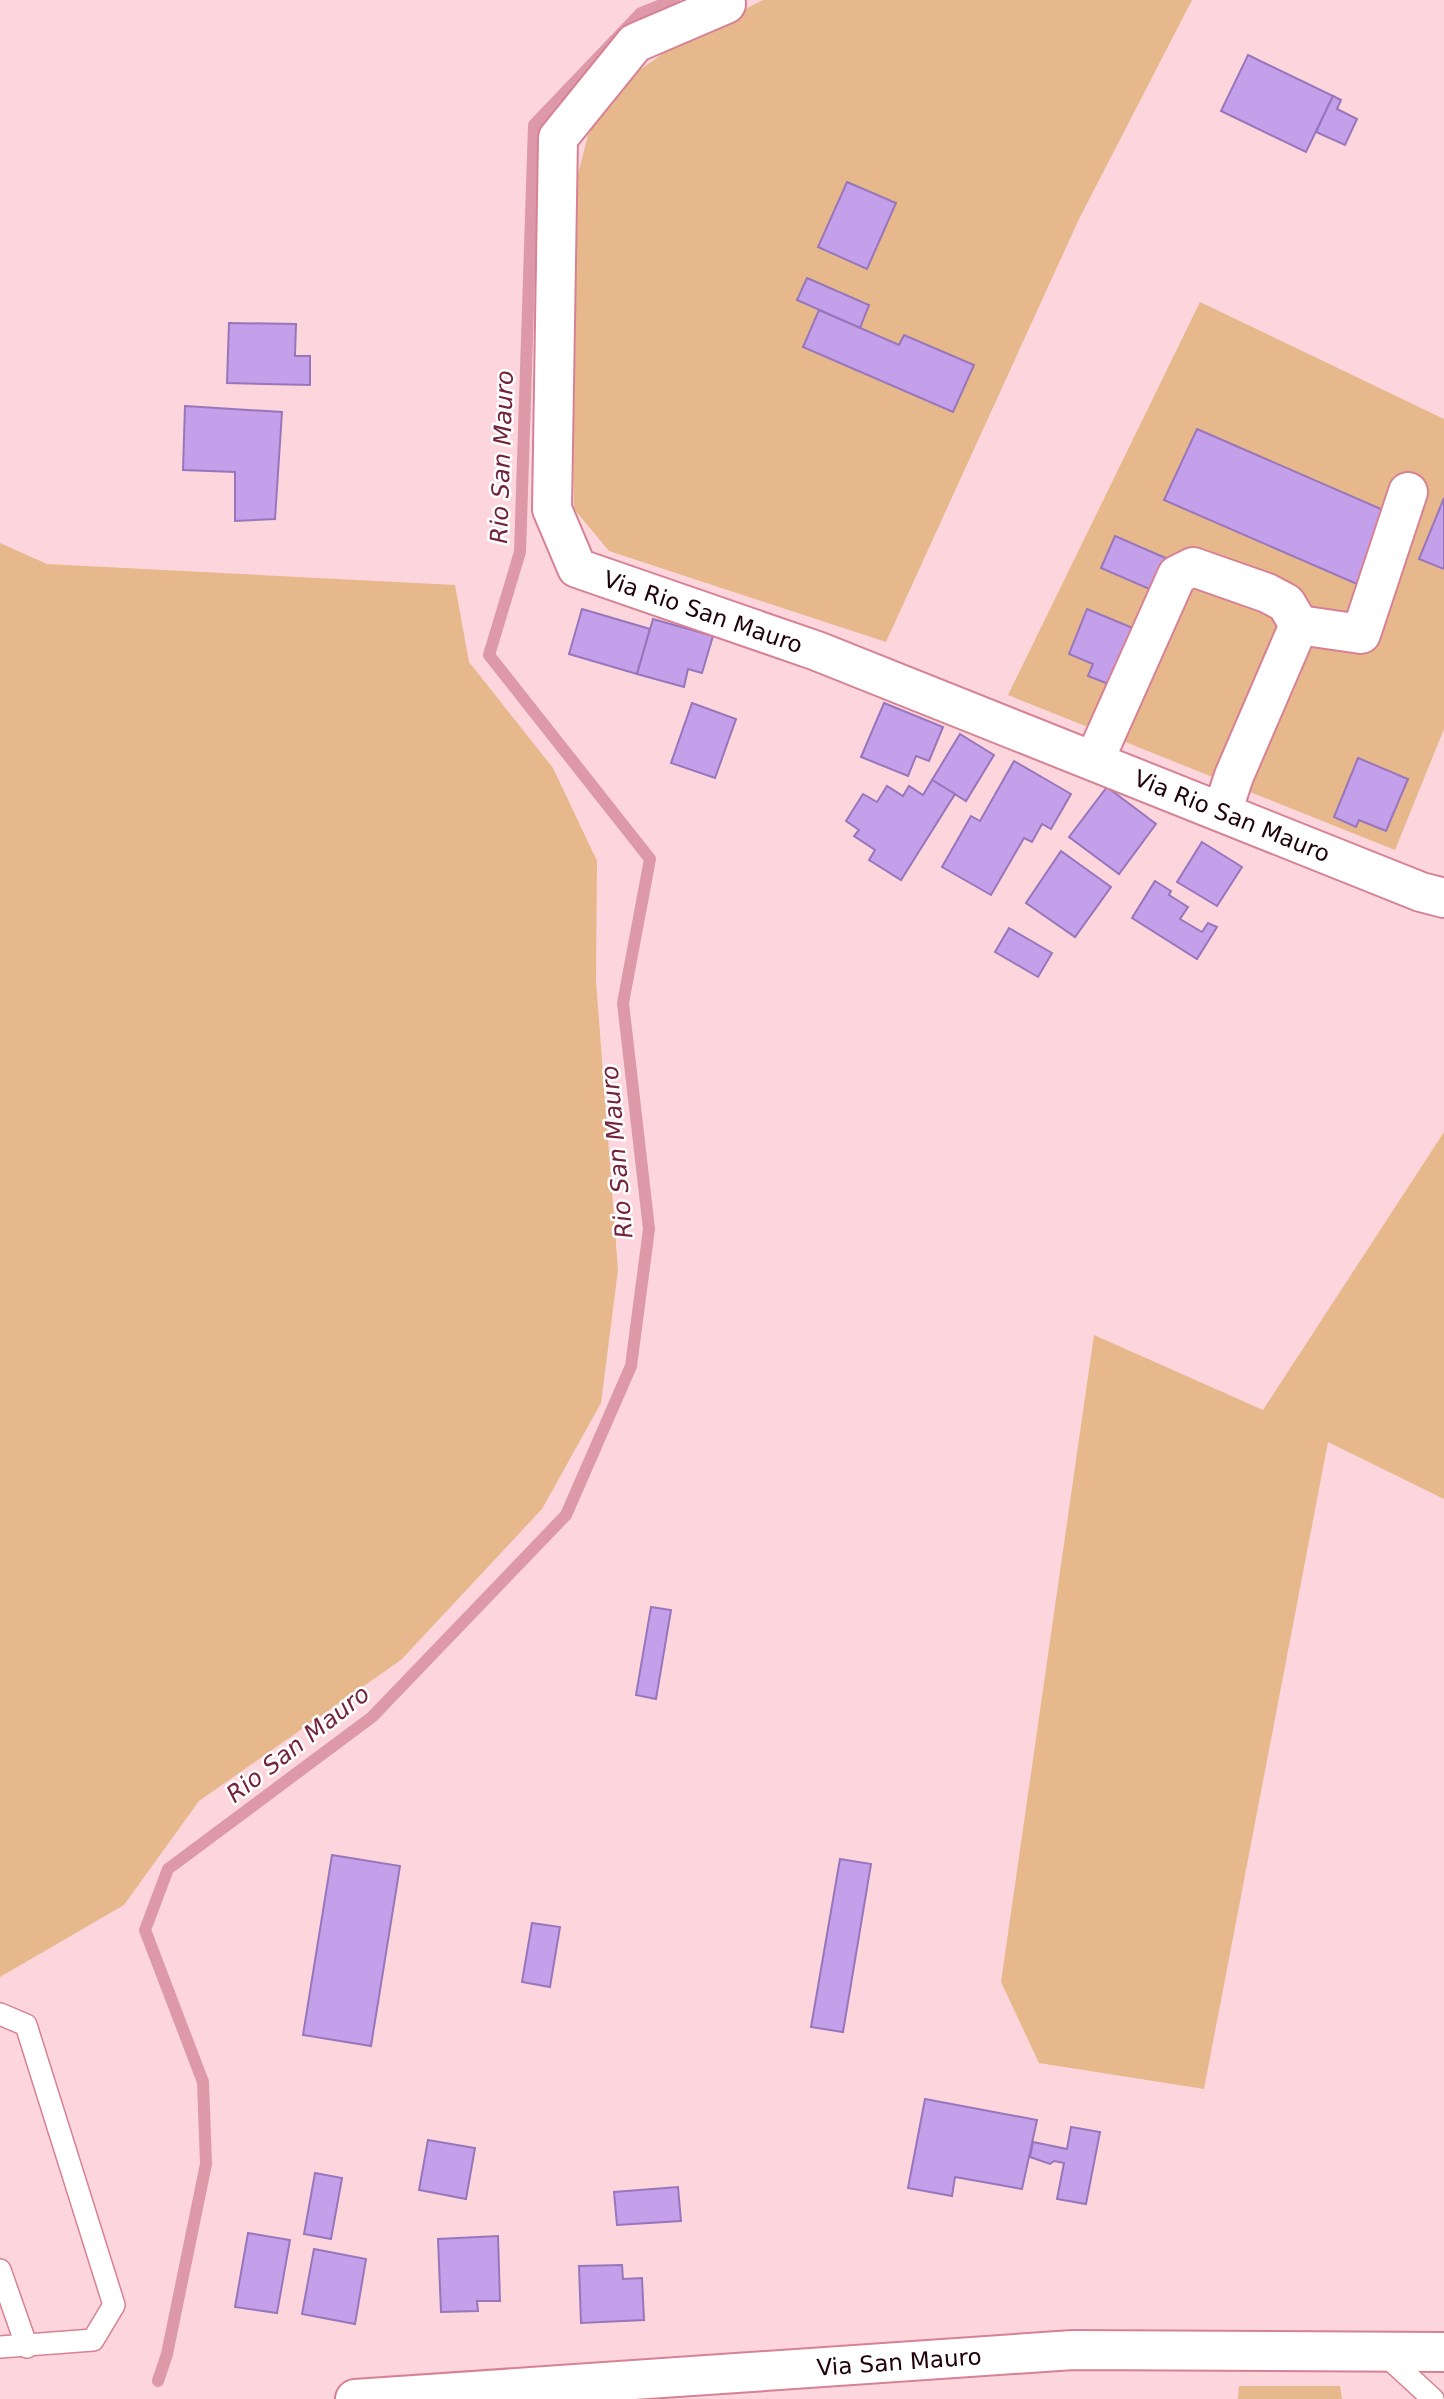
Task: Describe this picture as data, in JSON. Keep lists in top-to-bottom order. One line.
{"streets":{"street":["Via Rio San Mauro","Via San Mauro"]},"water":["Rio San Mauro"]}
